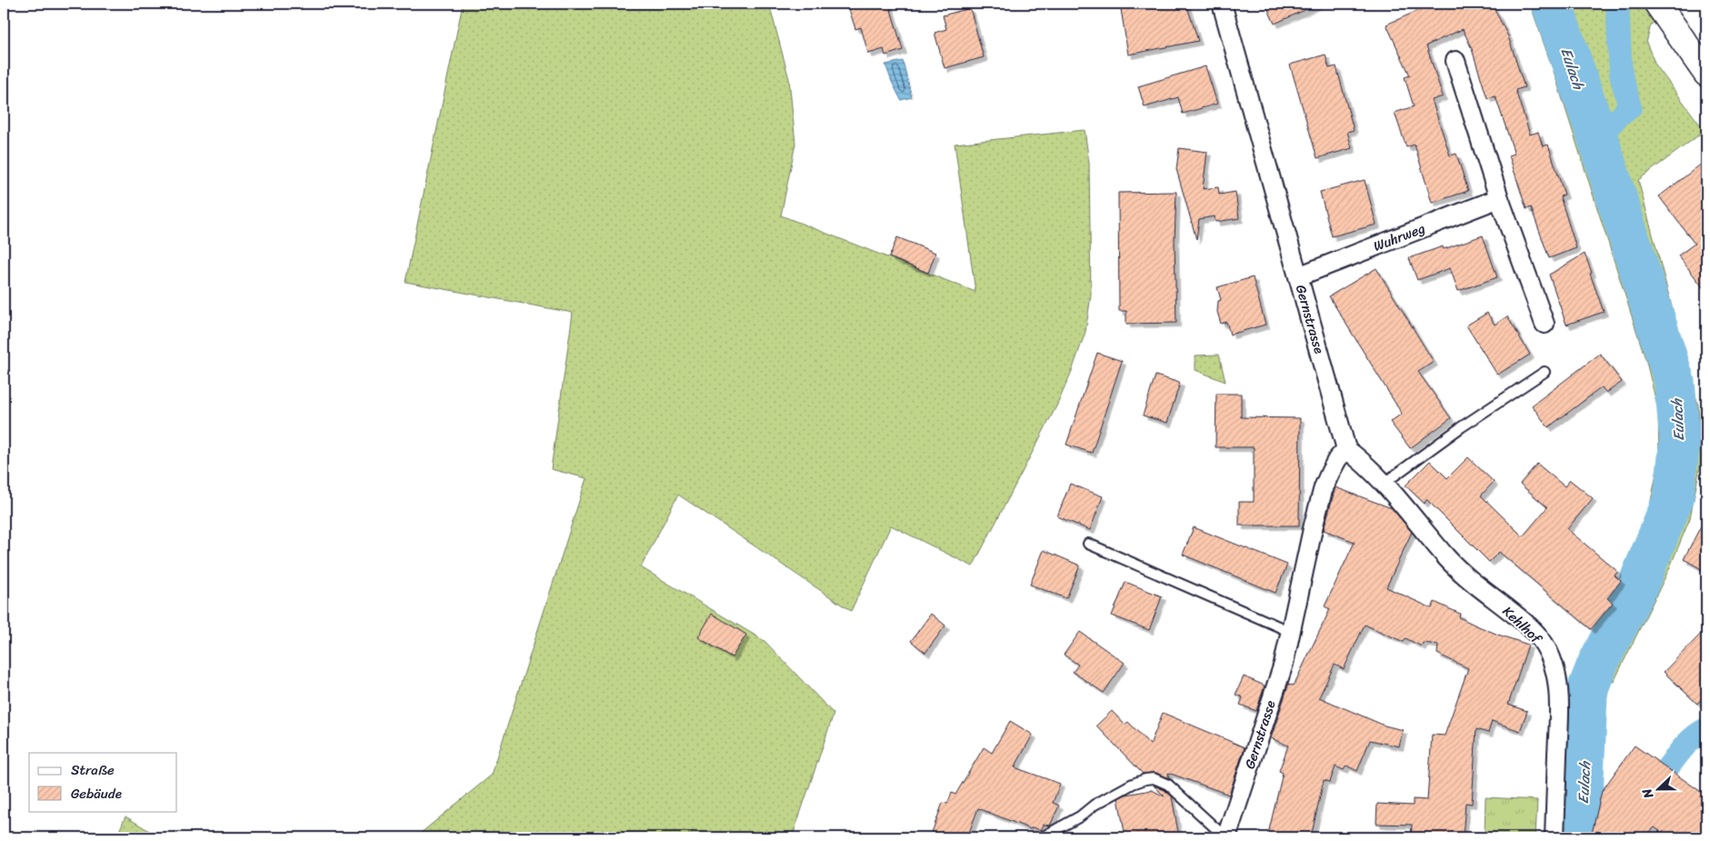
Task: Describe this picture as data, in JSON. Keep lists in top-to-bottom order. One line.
{"streets":{"street":["Wuhrweg","Gernstrasse","Kehlhof"]},"crossings":[["Wuhrweg","Gernstrasse"],["Gernstrasse","Kehlhof"]],"water":["Eulach"],"legend":["Straße","Gebäude"],"north":"left"}
